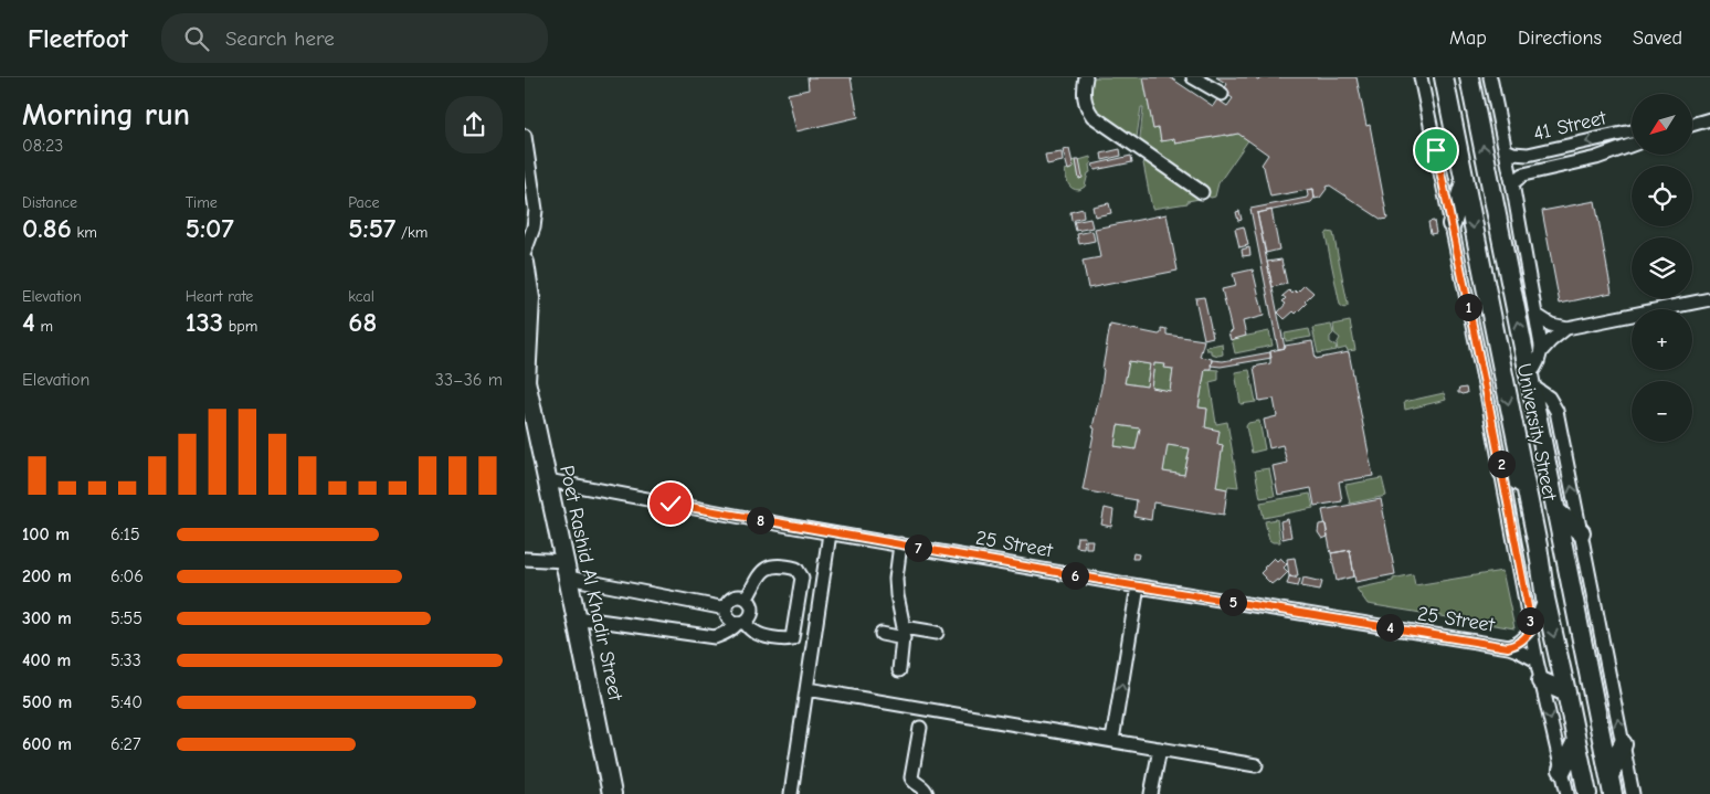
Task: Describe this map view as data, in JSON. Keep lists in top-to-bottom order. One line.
{"streets":{"main road":["University Street","Poet Rashid Al Khadir Street"],"street":["41 Street","25 Street"]},"crossings":[["University Street","25 Street"],["25 Street","Poet Rashid Al Khadir Street"]],"north":"bottom left","page":{"header":"Fleetfoot","search":"Search here","nav":["Map","Directions","Saved"],"heading":["Morning run","08:23"],"map_buttons":["+","−"],"stats":[["Distance","0.86 km"],["Time","5:07"],["Pace","5:57 /km"],["Elevation","4 m"],["Heart rate","133 bpm"],["kcal","68"]],"pins":["1","2","8","7","6","5","3","4"],"chart":["Elevation","33–36 m"],"list":[{"name":"100 m","note":"6:15"},{"name":"200 m","note":"6:06"},{"name":"300 m","note":"5:55"},{"name":"400 m","note":"5:33"},{"name":"500 m","note":"5:40"},{"name":"600 m","note":"6:27"}]}}
